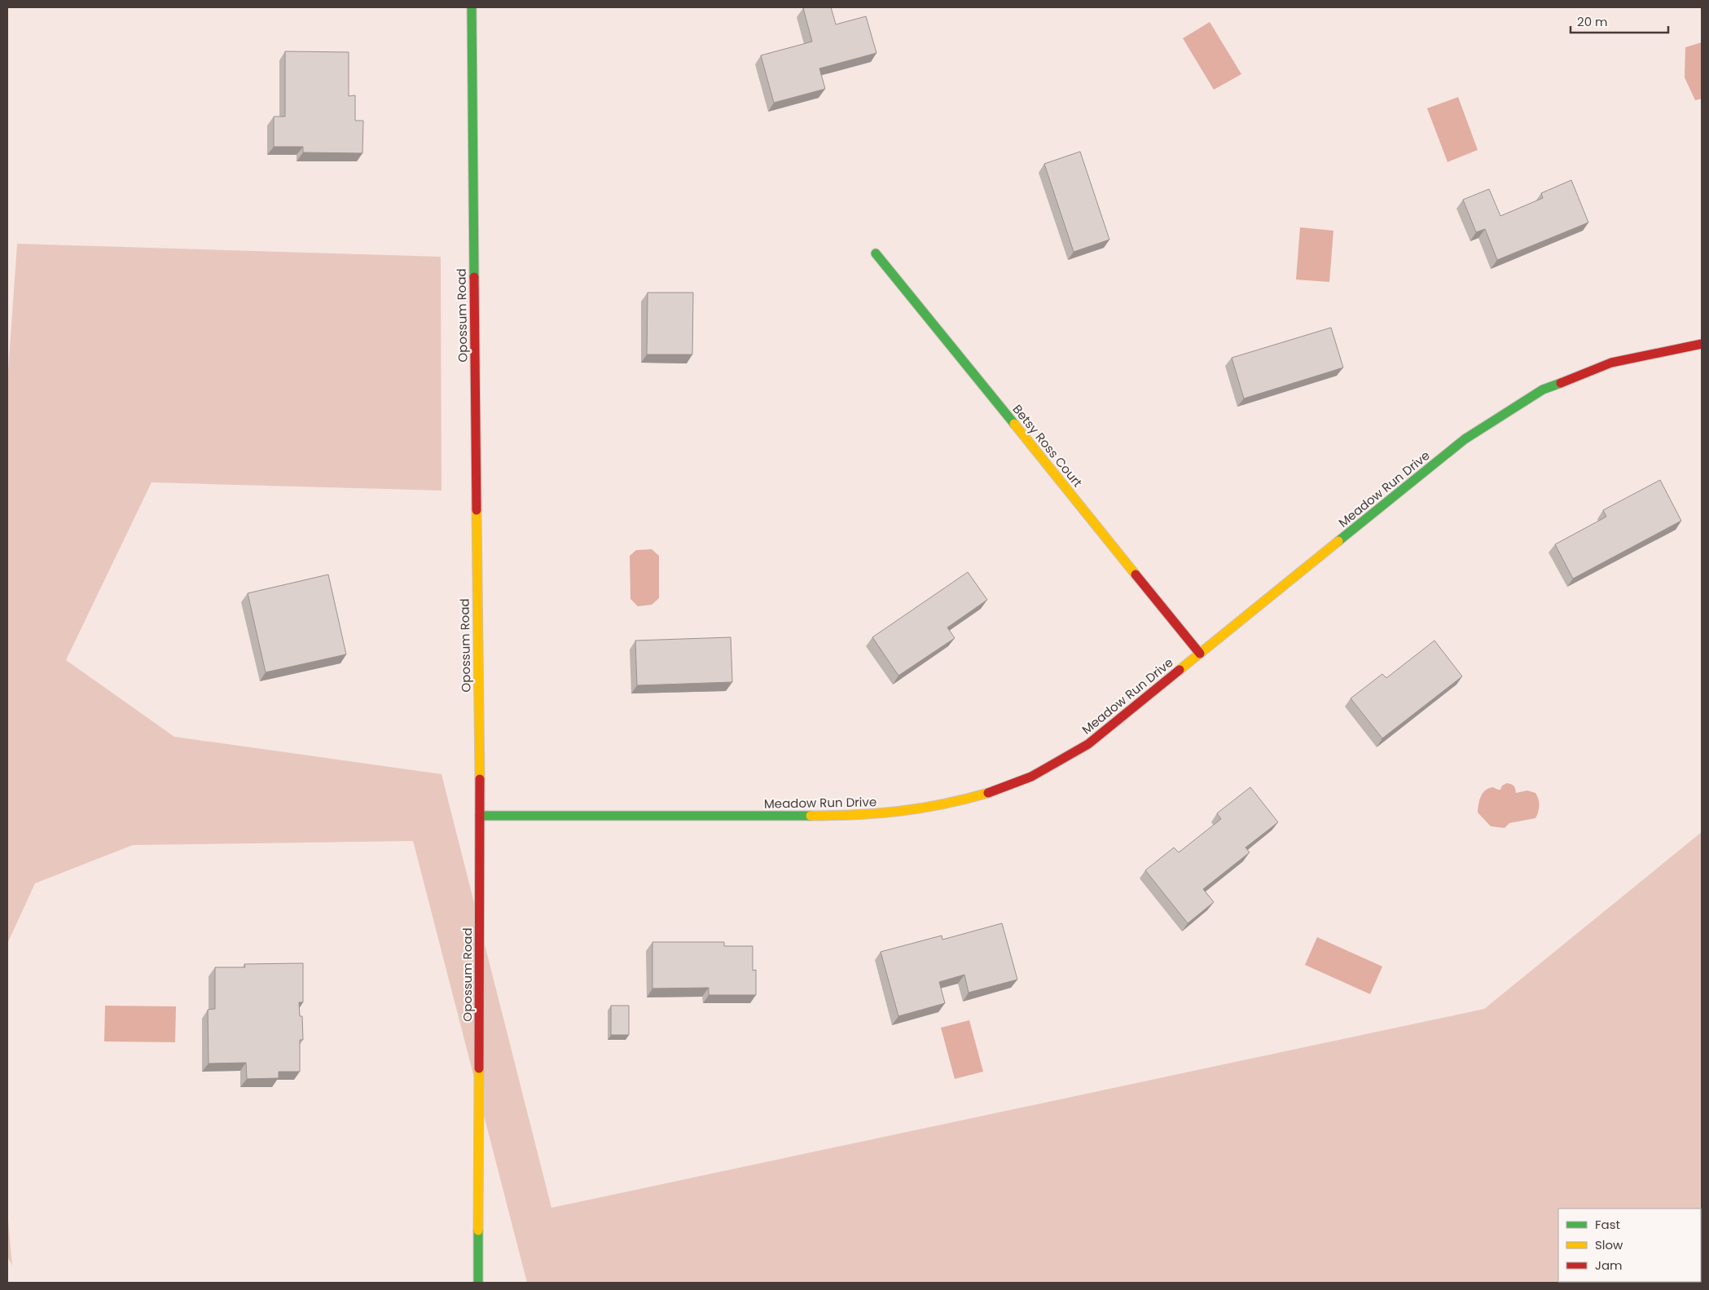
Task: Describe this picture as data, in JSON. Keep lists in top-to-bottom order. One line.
{"streets":{"street":["Opossum Road","Betsy Ross Court","Meadow Run Drive"]},"crossings":[["Opossum Road","Meadow Run Drive"],["Betsy Ross Court","Meadow Run Drive"]],"legend":["Fast","Slow","Jam"],"scale_bar":"20 m"}
